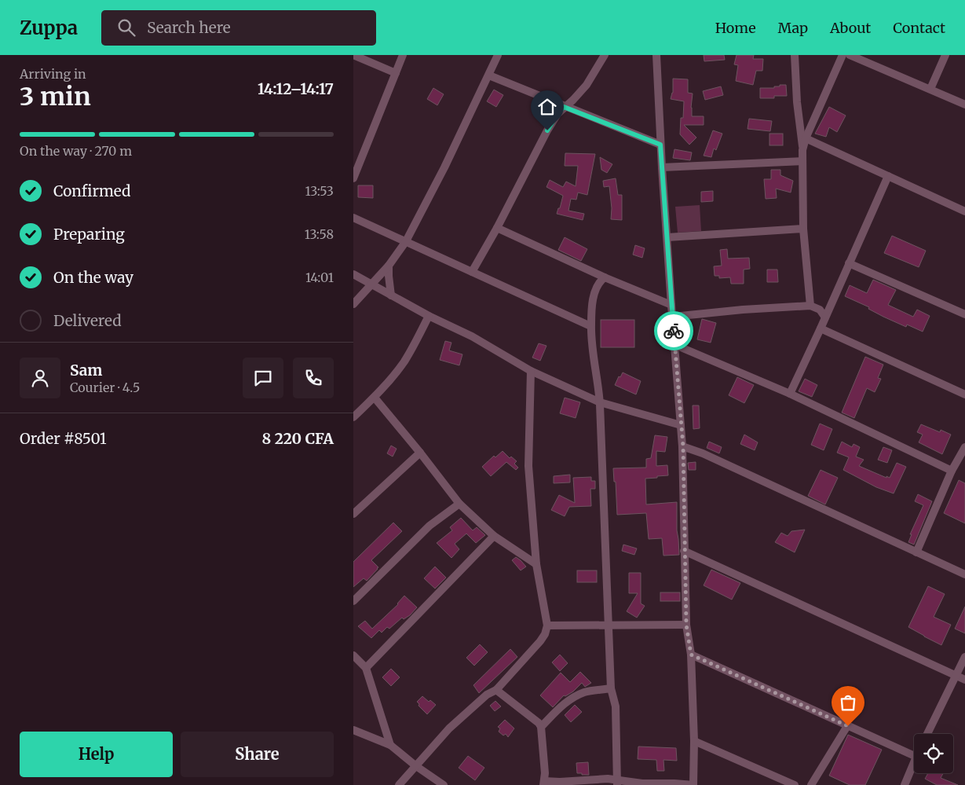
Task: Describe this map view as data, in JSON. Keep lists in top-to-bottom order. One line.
{"page":{"header":"Zuppa","search":"Search here","nav":["Home","Map","About","Contact"],"heading":["3 min","Arriving in","14:12–14:17"],"panel":["Sam","Courier · 4.5","Order #8501","8 220 CFA"],"bar":"On the way · 270 m","list":[["Confirmed","13:53"],["Preparing","13:58"],["On the way","14:01"],"Delivered"],"buttons":["Help","Share"]}}
